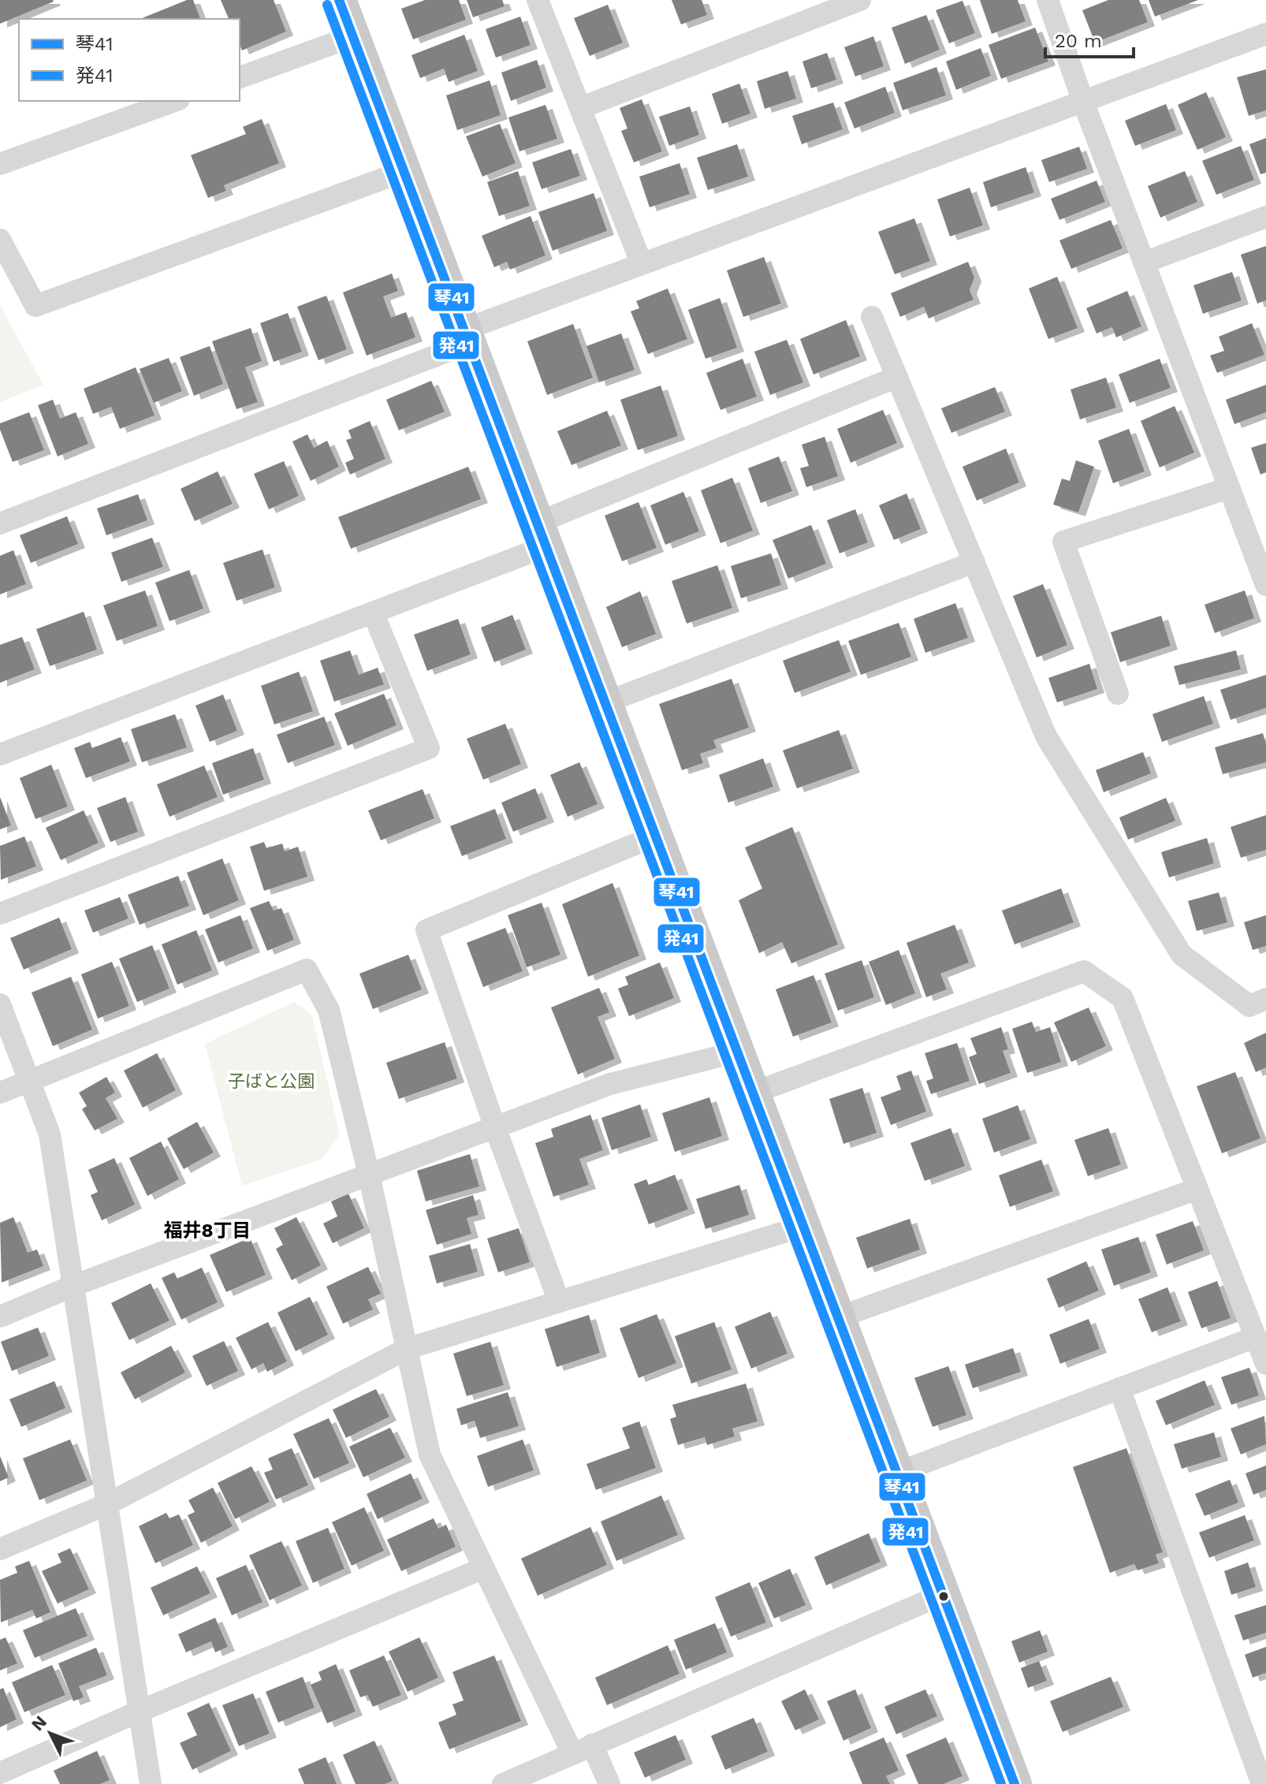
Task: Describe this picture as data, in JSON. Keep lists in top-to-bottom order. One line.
{"districts":["福井8丁目"],"parks":["子ばと公園"],"lines":["transit line 琴41","transit line 発41"],"legend":["琴41","発41"],"scale_bar":"20 m","north":"top left"}
